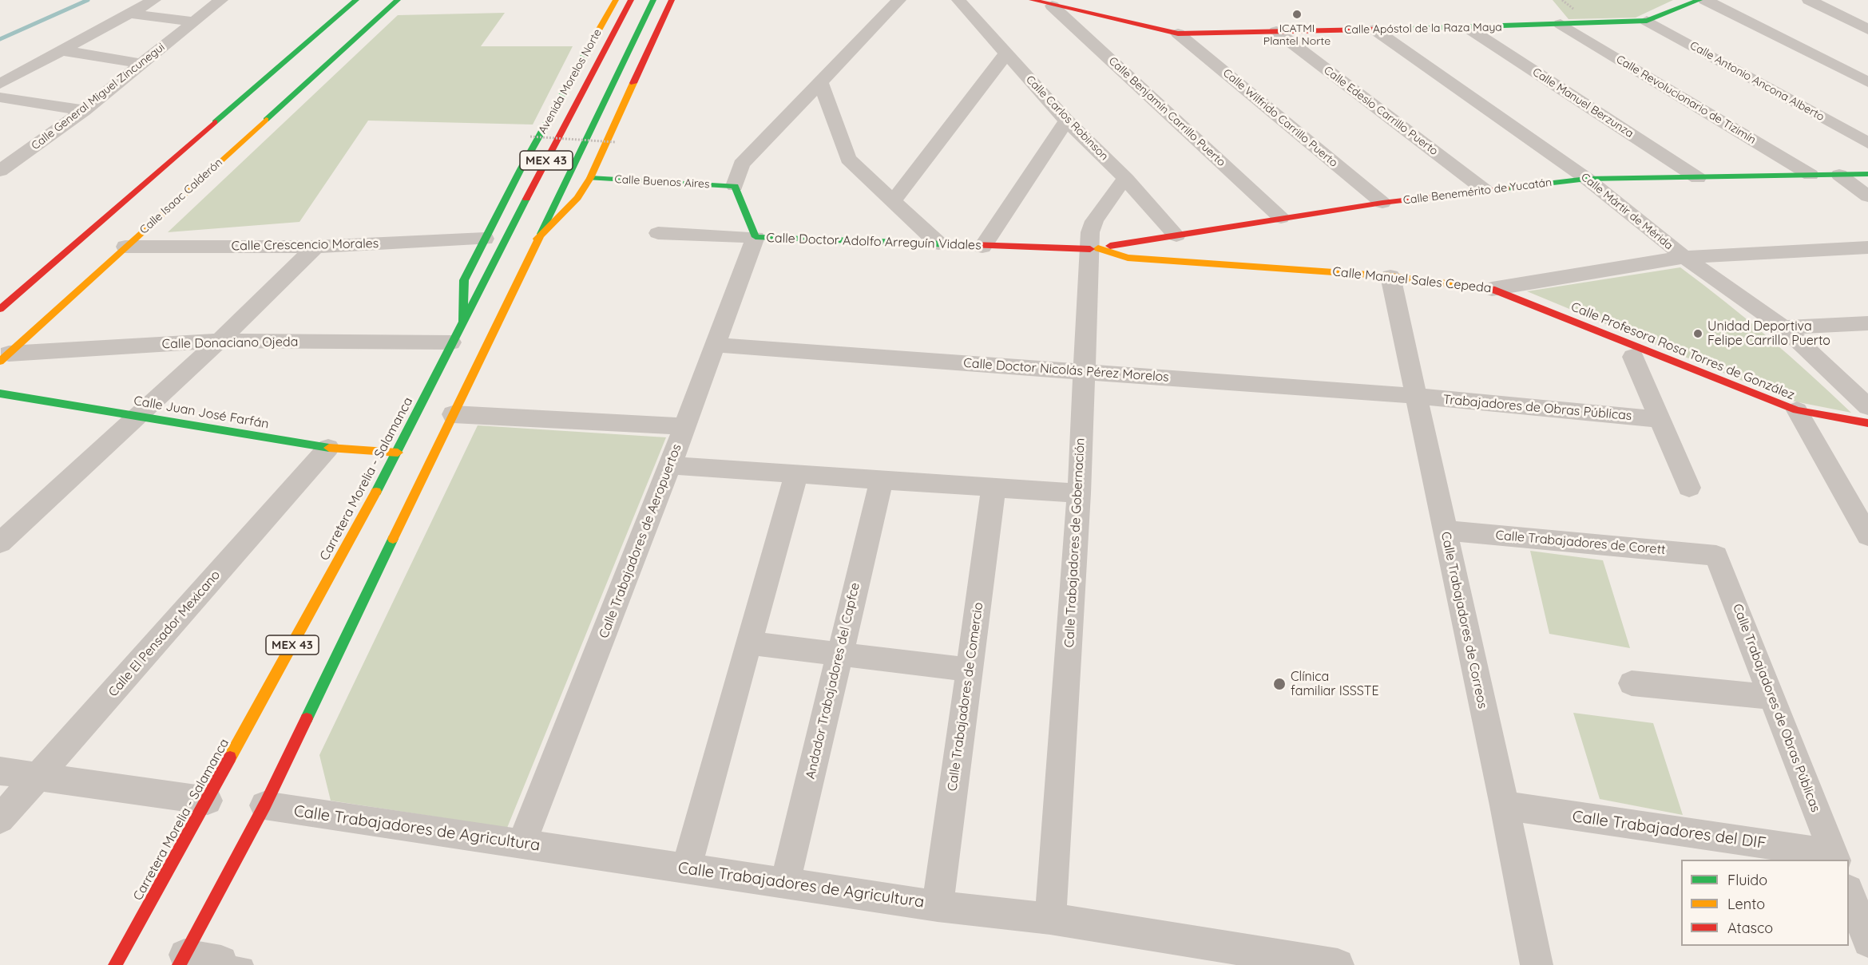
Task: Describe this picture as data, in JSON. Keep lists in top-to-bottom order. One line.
{"streets":{"main road":["Calle Apóstol de la Raza Maya","Avenida Morelos Norte","MEX 43","Calle Buenos Aires","Calle Benemérito de Yucatán","Calle Isaac Calderón","Calle Doctor Adolfo Arreguín Vidales","Calle Manuel Sales Cepeda","Calle Profesora Rosa Torres de González","Calle Juan José Farfán","Carretera Morelia - Salamanca"],"street":["Calle Antonio Ancona Alberto","Calle General Miguel Zincunegui","Calle Revolucionario de Tizimín","Calle Manuel Berzunza","Calle Edesio Carrillo Puerto","Calle Benjamín Carrillo Puerto","Calle Carlos Robinson","Calle Wilfrido Carrillo Puerto","Calle Mártir de Mérida","Calle Crescencio Morales","Calle Donaciano Ojeda","Calle Doctor Nicolás Pérez Morelos","Trabajadores de Obras Públicas","Calle Trabajadores de Aeropuertos","Calle Trabajadores de Gobernación","Calle Trabajadores de Corett","Calle Trabajadores de Correos","Calle El Pensador Mexicano","Andador Trabajadores del Capfce","Calle Trabajadores de Comercio","Calle Trabajadores de Obras Públicas","Calle Trabajadores de Agricultura","Calle Trabajadores del DIF"]},"crossings":[["Calle Apóstol de la Raza Maya","Calle Antonio Ancona Alberto"],["Calle Apóstol de la Raza Maya","Calle Revolucionario de Tizimín"],["Calle Apóstol de la Raza Maya","Calle Manuel Berzunza"],["Calle Apóstol de la Raza Maya","Calle Edesio Carrillo Puerto"],["Calle Apóstol de la Raza Maya","Calle Benjamín Carrillo Puerto"],["Calle Apóstol de la Raza Maya","Calle Wilfrido Carrillo Puerto"],["Calle Apóstol de la Raza Maya","Calle Mártir de Mérida"],["Avenida Morelos Norte","Calle Crescencio Morales"],["Avenida Morelos Norte","Carretera Morelia - Salamanca"],["Calle Revolucionario de Tizimín","Calle Benemérito de Yucatán"],["Calle Manuel Berzunza","Calle Benemérito de Yucatán"],["Calle Edesio Carrillo Puerto","Calle Benemérito de Yucatán"],["Calle Benjamín Carrillo Puerto","Calle Benemérito de Yucatán"],["Calle Carlos Robinson","Calle Benemérito de Yucatán"],["Calle Carlos Robinson","Calle Trabajadores de Gobernación"],["Calle Wilfrido Carrillo Puerto","Calle Benemérito de Yucatán"],["MEX 43","Calle Trabajadores de Agricultura"],["Calle Benemérito de Yucatán","Calle Mártir de Mérida"],["Calle Benemérito de Yucatán","Calle Doctor Adolfo Arreguín Vidales"],["Calle Benemérito de Yucatán","Calle Manuel Sales Cepeda"],["Calle Benemérito de Yucatán","Calle Trabajadores de Gobernación"],["Calle Isaac Calderón","Calle Crescencio Morales"],["Calle Isaac Calderón","Calle Donaciano Ojeda"],["Calle Mártir de Mérida","Calle Manuel Sales Cepeda"],["Calle Doctor Adolfo Arreguín Vidales","Calle Manuel Sales Cepeda"],["Calle Doctor Adolfo Arreguín Vidales","Calle Trabajadores de Aeropuertos"],["Calle Doctor Adolfo Arreguín Vidales","Calle Trabajadores de Gobernación"],["Calle Manuel Sales Cepeda","Calle Profesora Rosa Torres de González"],["Calle Manuel Sales Cepeda","Calle Trabajadores de Gobernación"],["Calle Manuel Sales Cepeda","Calle Trabajadores de Correos"],["Calle Donaciano Ojeda","Carretera Morelia - Salamanca"],["Calle Doctor Nicolás Pérez Morelos","Trabajadores de Obras Públicas"],["Calle Doctor Nicolás Pérez Morelos","Calle Trabajadores de Aeropuertos"],["Calle Doctor Nicolás Pérez Morelos","Calle Trabajadores de Gobernación"],["Calle Doctor Nicolás Pérez Morelos","Calle Trabajadores de Correos"],["Trabajadores de Obras Públicas","Calle Trabajadores de Correos"],["Calle Juan José Farfán","Carretera Morelia - Salamanca"],["Calle Juan José Farfán","Calle El Pensador Mexicano"],["Calle Trabajadores de Aeropuertos","Calle Trabajadores de Agricultura"],["Calle Trabajadores de Gobernación","Calle Trabajadores de Agricultura"],["Calle Trabajadores de Corett","Calle Trabajadores de Correos"],["Calle Trabajadores de Corett","Calle Trabajadores de Obras Públicas"],["Calle Trabajadores de Correos","Calle Trabajadores del DIF"],["Andador Trabajadores del Capfce","Calle Trabajadores de Agricultura"],["Calle Trabajadores de Comercio","Calle Trabajadores de Agricultura"],["Calle Trabajadores de Obras Públicas","Calle Trabajadores del DIF"]],"places":["ICATMI Plantel Norte","Unidad Deportiva Felipe Carrillo Puerto","Clínica familiar ISSSTE"],"legend":["Fluido","Lento","Atasco"]}
